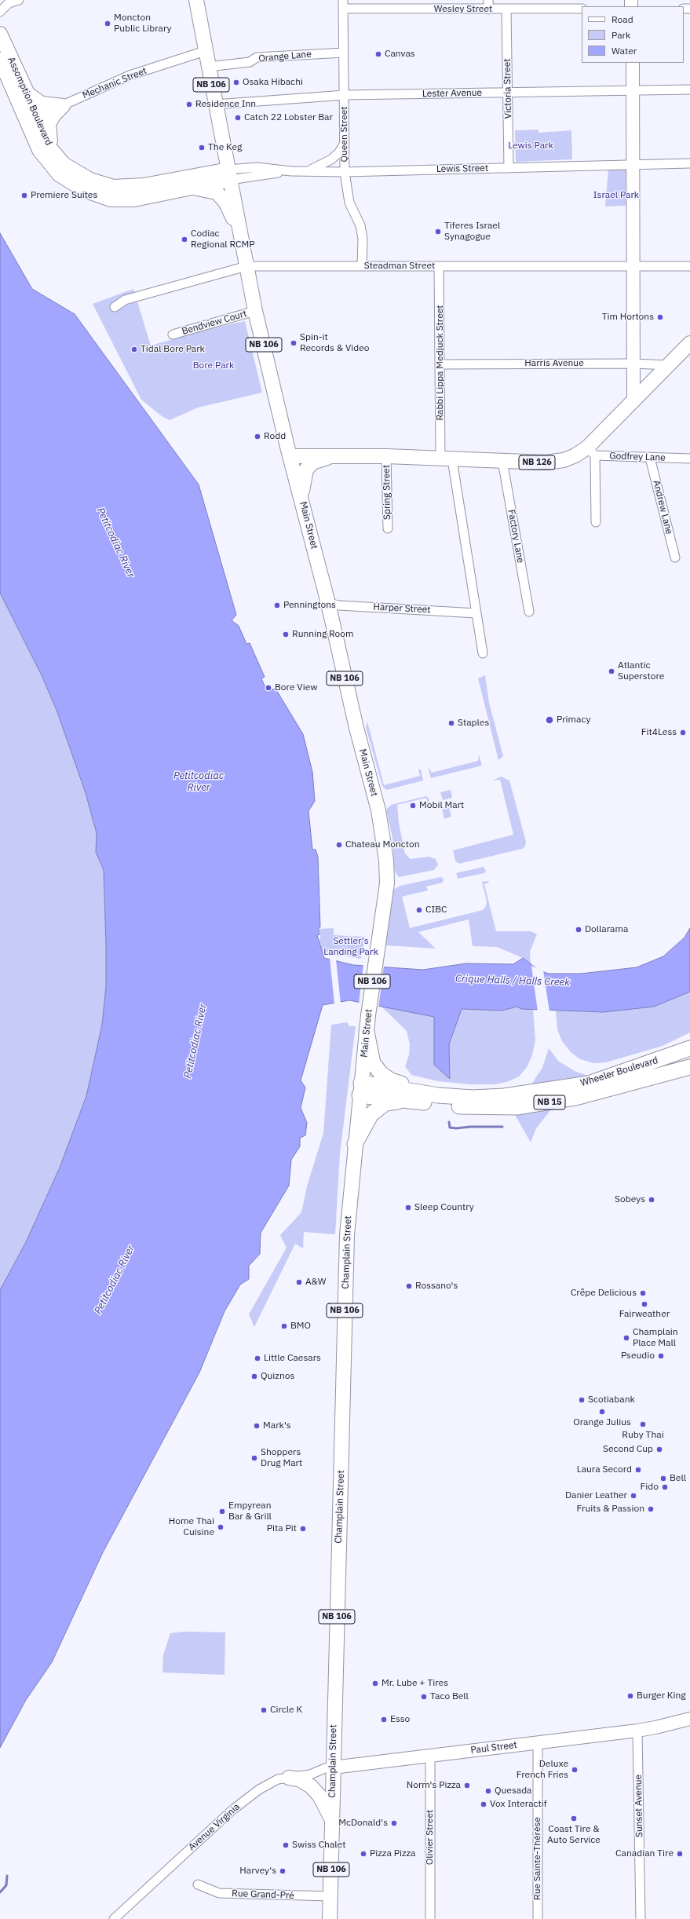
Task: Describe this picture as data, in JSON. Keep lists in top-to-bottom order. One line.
{"streets":{"highway":["Wheeler Boulevard","NB 15"],"main road":["NB 106","Assomption Boulevard","NB 126","Main Street","Champlain Street","Paul Street"],"street":["Wesley Street","Orange Lane","Mechanic Street","Victoria Street","Lester Avenue","Queen Street","Lewis Street","Steadman Street","Bendview Court","Rabbi Lippa Medjuck Street","Harris Avenue","Godfrey Lane","Spring Street","Andrew Lane","Factory Lane","Harper Street","Sunset Avenue","Avenue Virginia","Olivier Street","Rue Sainte-Thérèse","Rue Grand-Pré"]},"crossings":[["Wesley Street","Victoria Street"],["Wesley Street","Queen Street"],["Orange Lane","NB 106"],["Orange Lane","Queen Street"],["Mechanic Street","NB 106"],["Mechanic Street","Assomption Boulevard"],["NB 106","Lester Avenue"],["NB 106","Assomption Boulevard"],["NB 106","Lewis Street"],["NB 106","Steadman Street"],["NB 106","Bendview Court"],["NB 106","NB 126"],["NB 106","Main Street"],["Victoria Street","Lester Avenue"],["Victoria Street","Lewis Street"],["Lester Avenue","Queen Street"],["Assomption Boulevard","Lewis Street"],["Queen Street","Lewis Street"],["Queen Street","Steadman Street"],["Steadman Street","Rabbi Lippa Medjuck Street"],["Rabbi Lippa Medjuck Street","Harris Avenue"],["Rabbi Lippa Medjuck Street","NB 126"],["Rabbi Lippa Medjuck Street","Harper Street"],["Harris Avenue","NB 126"],["Godfrey Lane","NB 126"],["Godfrey Lane","Andrew Lane"],["NB 126","Spring Street"],["NB 126","Main Street"],["NB 126","Factory Lane"],["Main Street","Harper Street"],["Main Street","Wheeler Boulevard"],["Main Street","Champlain Street"],["Wheeler Boulevard","Champlain Street"],["Champlain Street","Paul Street"],["Champlain Street","Avenue Virginia"],["Champlain Street","Rue Grand-Pré"],["Paul Street","Sunset Avenue"],["Paul Street","Avenue Virginia"],["Paul Street","Olivier Street"],["Paul Street","Rue Sainte-Thérèse"]],"water":["Petitcodiac River","Crique Halls / Halls Creek"],"parks":["Lewis Park","Israel Park","Bore Park","Settler's Landing Park"],"places":["Moncton Public Library","Canvas","Osaka Hibachi","Residence Inn","Catch 22 Lobster Bar","The Keg","Premiere Suites","Tiferes Israel Synagogue","Codiac Regional RCMP","Tim Hortons","Spin-it Records & Video","Tidal Bore Park","Rodd","Penningtons","Running Room","Atlantic Superstore","Bore View","Primacy","Staples","Fit4Less","Mobil Mart","Chateau Moncton","CIBC","Dollarama","Sobeys","Sleep Country","A&W","Rossano's","Crêpe Delicious","Fairweather","BMO","Champlain Place Mall","Pseudio","Little Caesars","Quiznos","Scotiabank","Orange Julius","Ruby Thai","Mark's","Second Cup","Shoppers Drug Mart","Laura Secord","Bell","Fido","Danier Leather","Fruits & Passion","Empyrean Bar & Grill","Home Thai Cuisine","Pita Pit","Mr. Lube + Tires","Burger King","Taco Bell","Circle K","Esso","Deluxe French Fries","Norm's Pizza","Quesada","Vox Interactif","Coast Tire & Auto Service","McDonald's","Swiss Chalet","Pizza Pizza","Canadian Tire","Harvey's"],"legend":["Road","Park","Water"]}
